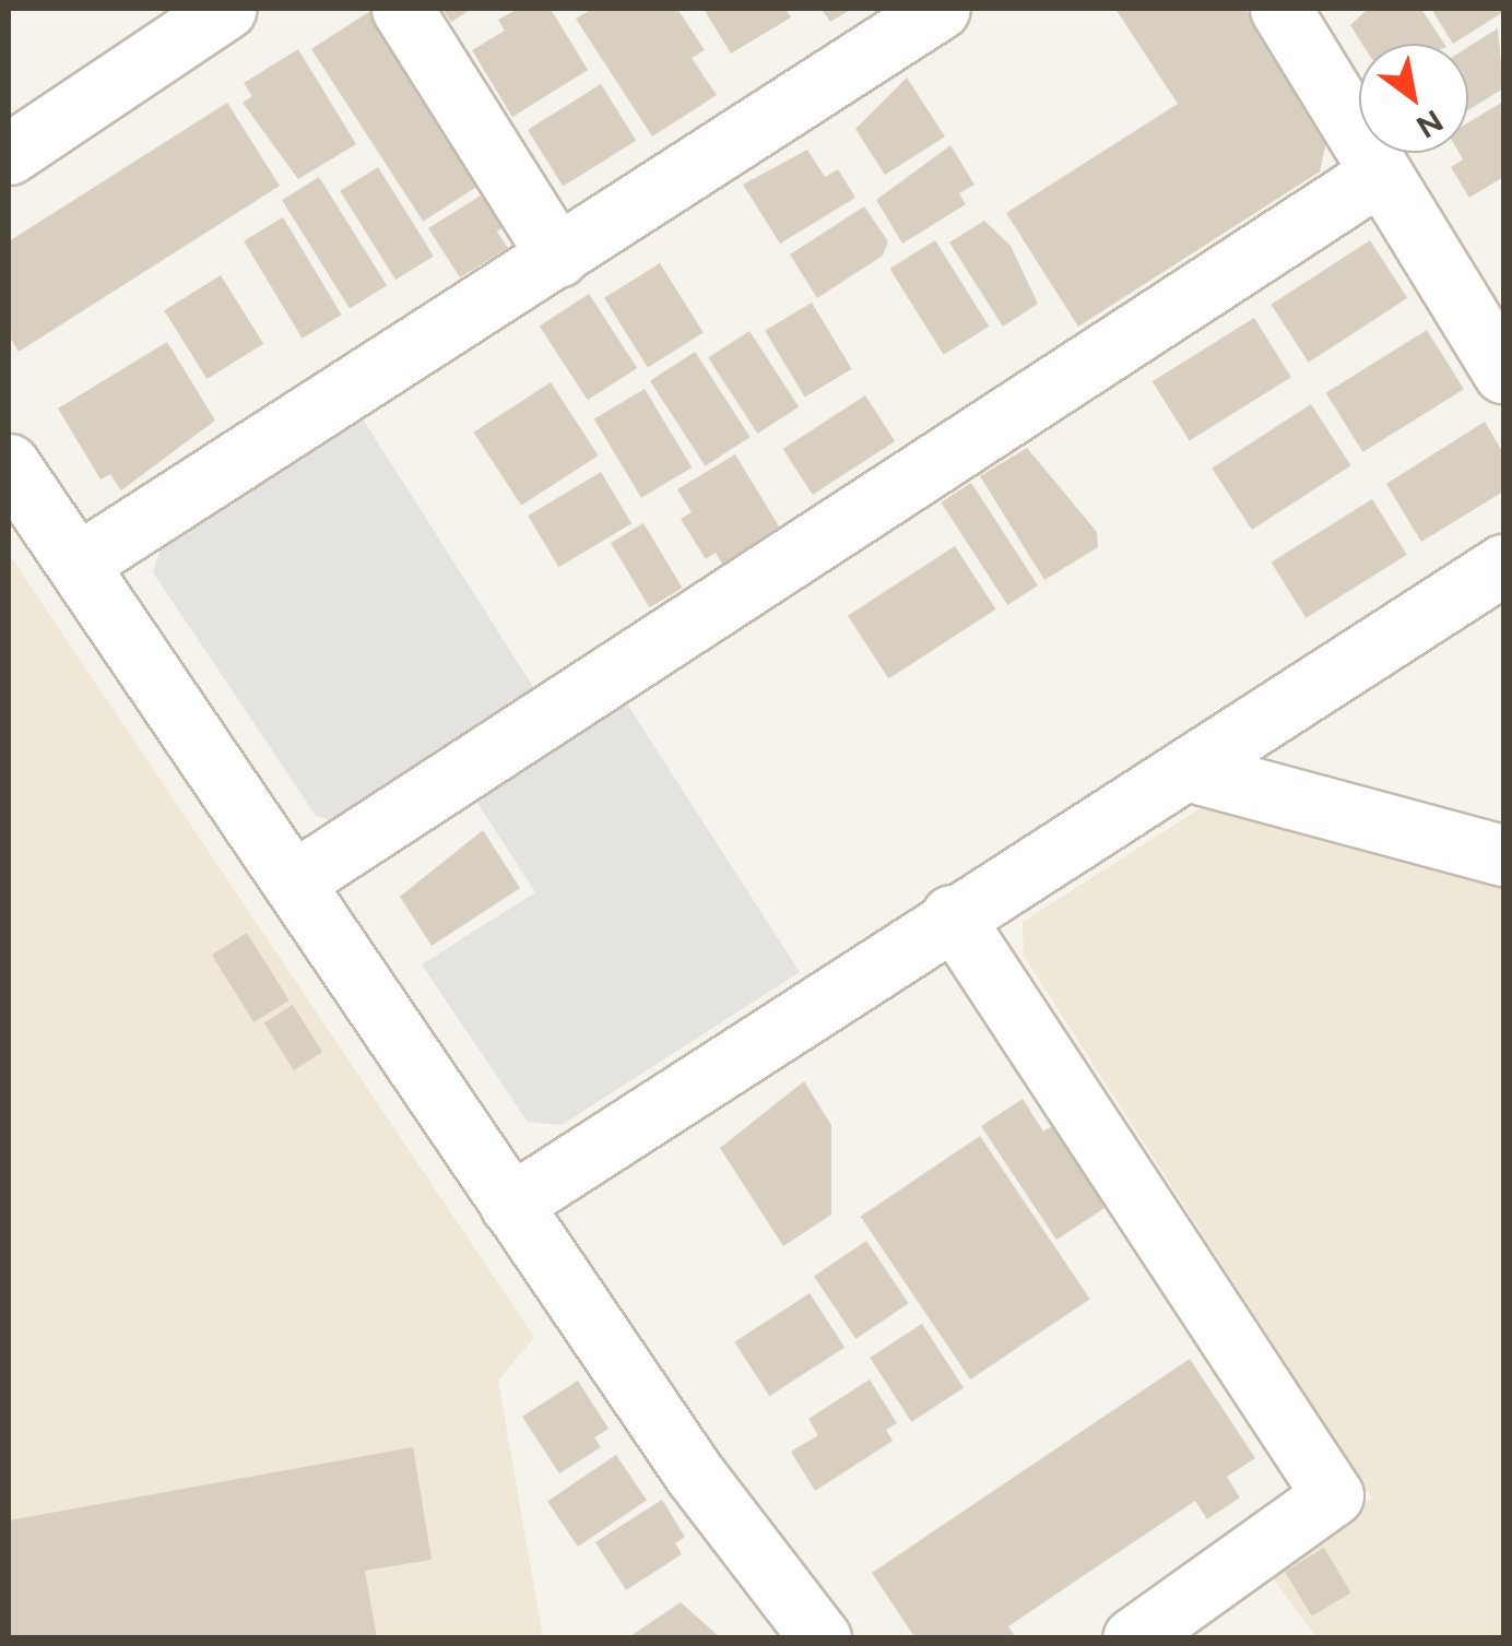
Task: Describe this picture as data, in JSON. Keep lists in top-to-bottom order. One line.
{"north":"bottom right"}
